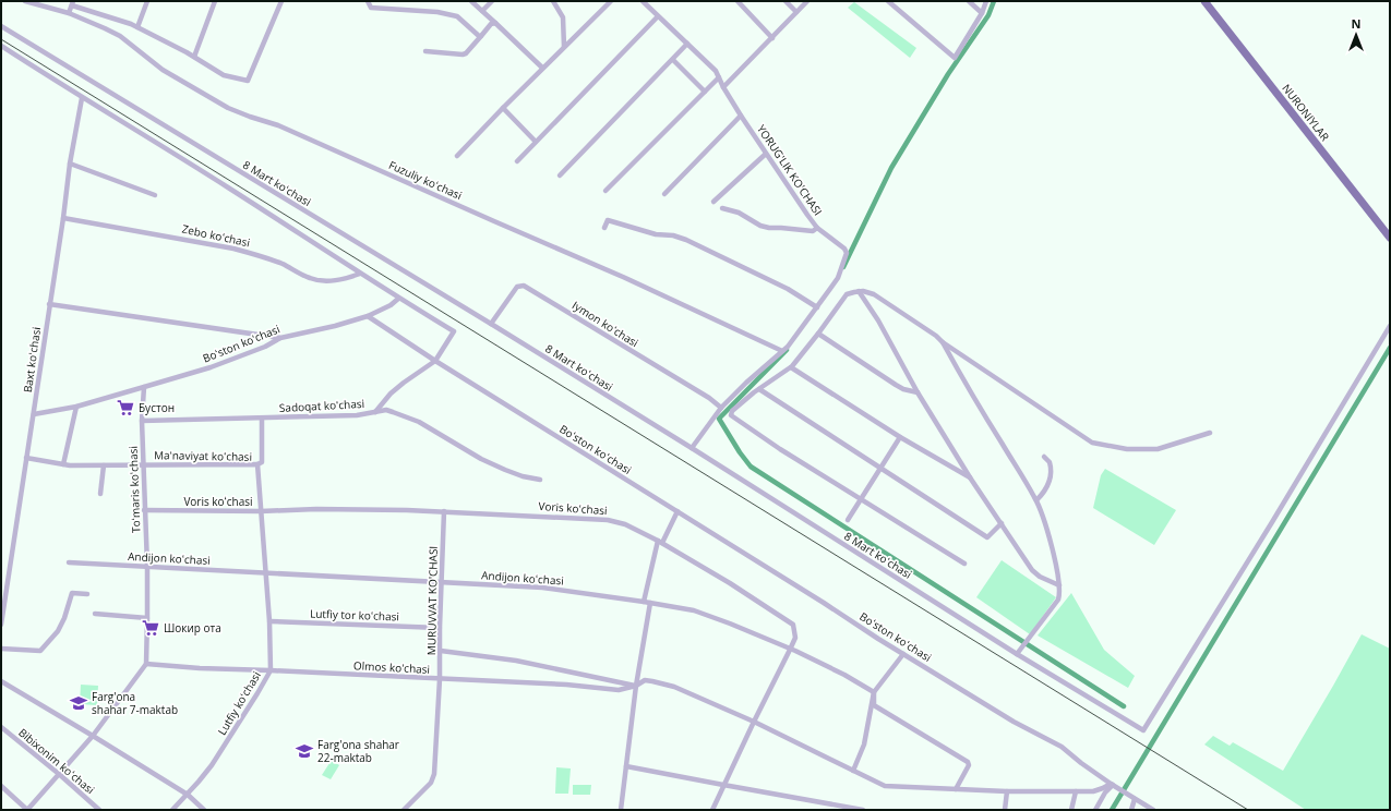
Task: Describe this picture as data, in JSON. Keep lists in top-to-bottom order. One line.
{"streets":{"main road":["NURONIYLAR"],"street":["YORUG'LIK KO'CHASI","Fuzuliy koʻchasi","8 Mart koʻchasi","Zebo koʻchasi","Iymon koʻchasi","Boʻston koʻchasi","Baxt koʻchasi","Sadoqat koʻchasi","Maʻnaviyat koʻchasi","Toʻmaris koʻchasi","Voris koʻchasi","Andijon koʻchasi","MURUVVAT KO'CHASI","Lutfiy tor koʻchasi","Olmos koʻchasi","Lutfiy koʻchasi","Bibixonim koʻchasi"]},"crossings":[["YORUG'LIK KO'CHASI","Fuzuliy koʻchasi"],["YORUG'LIK KO'CHASI","8 Mart koʻchasi"],["YORUG'LIK KO'CHASI","Iymon koʻchasi"],["8 Mart koʻchasi","Iymon koʻchasi"],["Zebo koʻchasi","Baxt koʻchasi"],["Boʻston koʻchasi","Baxt koʻchasi"],["Boʻston koʻchasi","Toʻmaris koʻchasi"],["Boʻston koʻchasi","Olmos koʻchasi"],["Baxt koʻchasi","Maʻnaviyat koʻchasi"],["Sadoqat koʻchasi","Toʻmaris koʻchasi"],["Maʻnaviyat koʻchasi","Toʻmaris koʻchasi"],["Maʻnaviyat koʻchasi","Voris koʻchasi"],["Maʻnaviyat koʻchasi","Lutfiy koʻchasi"],["Toʻmaris koʻchasi","Voris koʻchasi"],["Toʻmaris koʻchasi","Andijon koʻchasi"],["Toʻmaris koʻchasi","Olmos koʻchasi"],["Voris koʻchasi","Andijon koʻchasi"],["Voris koʻchasi","MURUVVAT KO'CHASI"],["Voris koʻchasi","Olmos koʻchasi"],["Voris koʻchasi","Lutfiy koʻchasi"],["Andijon koʻchasi","MURUVVAT KO'CHASI"],["Andijon koʻchasi","Lutfiy koʻchasi"],["MURUVVAT KO'CHASI","Lutfiy tor koʻchasi"],["MURUVVAT KO'CHASI","Olmos koʻchasi"],["Lutfiy tor koʻchasi","Lutfiy koʻchasi"],["Olmos koʻchasi","Lutfiy koʻchasi"]],"places":{"supermarket":["Бустон","Шокир ота"],"school or university":["Farg'ona shahar 7-maktab","Farg'ona shahar 22-maktab"]},"north":"top"}
